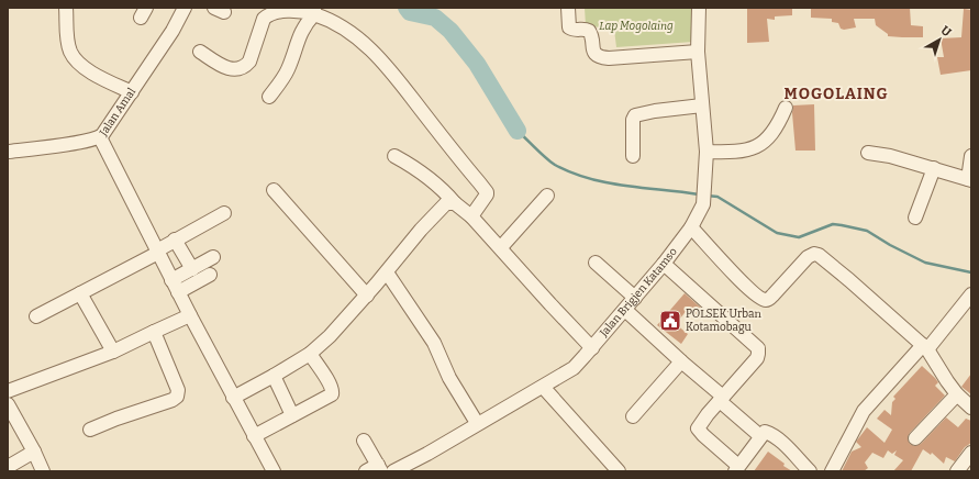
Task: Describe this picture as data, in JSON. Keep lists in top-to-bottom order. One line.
{"streets":{"street":["Jalan Amal","Jalan Brigjen Katamso"]},"districts":["MOGOLAING"],"parks":["Lap Mogolaing"],"places":{"public building":["POLSEK Urban Kotamobagu"]},"north":"top right"}
